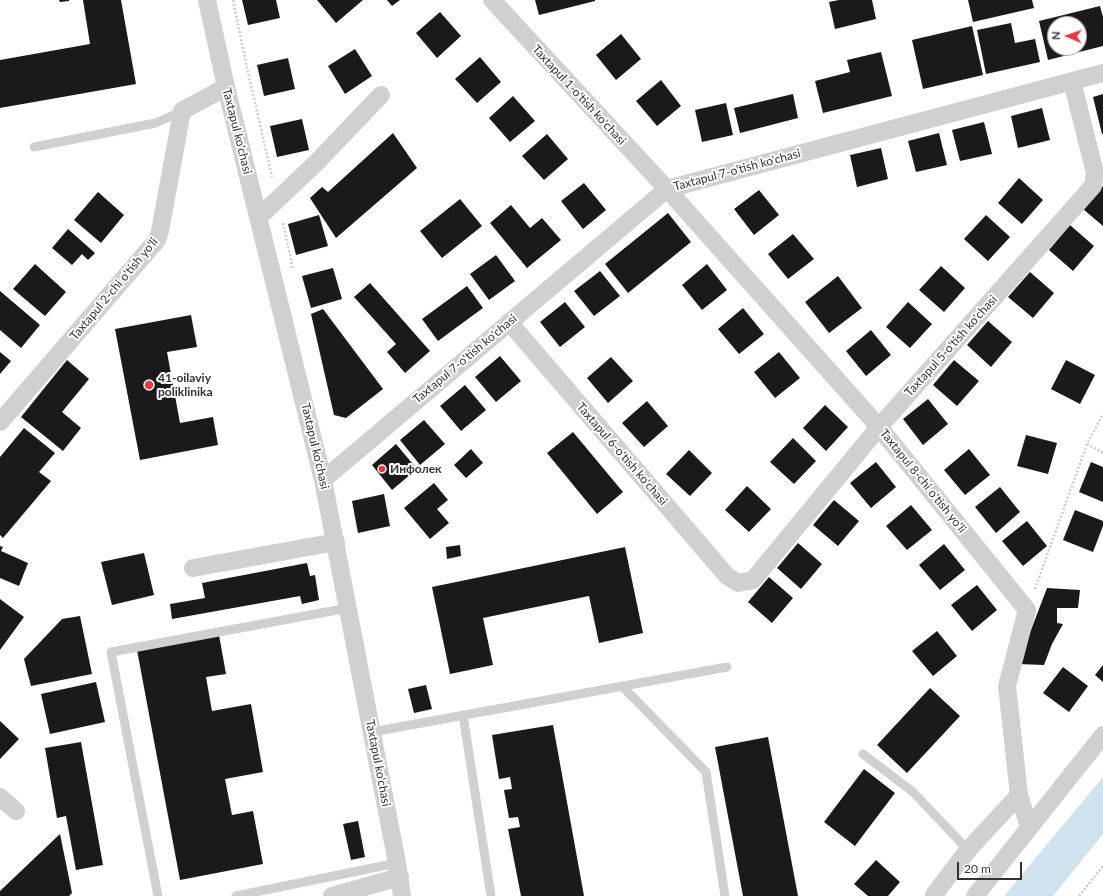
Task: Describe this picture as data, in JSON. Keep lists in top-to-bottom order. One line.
{"streets":{"street":["Taxtapul 1-o'tish ko'chasi","Taxtapul ko'chasi","Taxtapul 7-o'tish ko'chasi","Taxtapul 2-chi o'tish yo'li","Taxtapul 5-o'tish ko'chasi","Taxtapul 6-o'tish ko'chasi","Taxtapul 8-chi o'tish yo'li"]},"crossings":[["Taxtapul 1-o'tish ko'chasi","Taxtapul 7-o'tish ko'chasi"],["Taxtapul 1-o'tish ko'chasi","Taxtapul 8-chi o'tish yo'li"],["Taxtapul ko'chasi","Taxtapul 7-o'tish ko'chasi"],["Taxtapul 7-o'tish ko'chasi","Taxtapul 5-o'tish ko'chasi"],["Taxtapul 7-o'tish ko'chasi","Taxtapul 6-o'tish ko'chasi"],["Taxtapul 7-o'tish ko'chasi","Taxtapul 8-chi o'tish yo'li"],["Taxtapul 5-o'tish ko'chasi","Taxtapul 6-o'tish ko'chasi"],["Taxtapul 5-o'tish ko'chasi","Taxtapul 8-chi o'tish yo'li"]],"places":["41-oilaviy poliklinika","Инфолек"],"scale_bar":"20 m","north":"left"}
